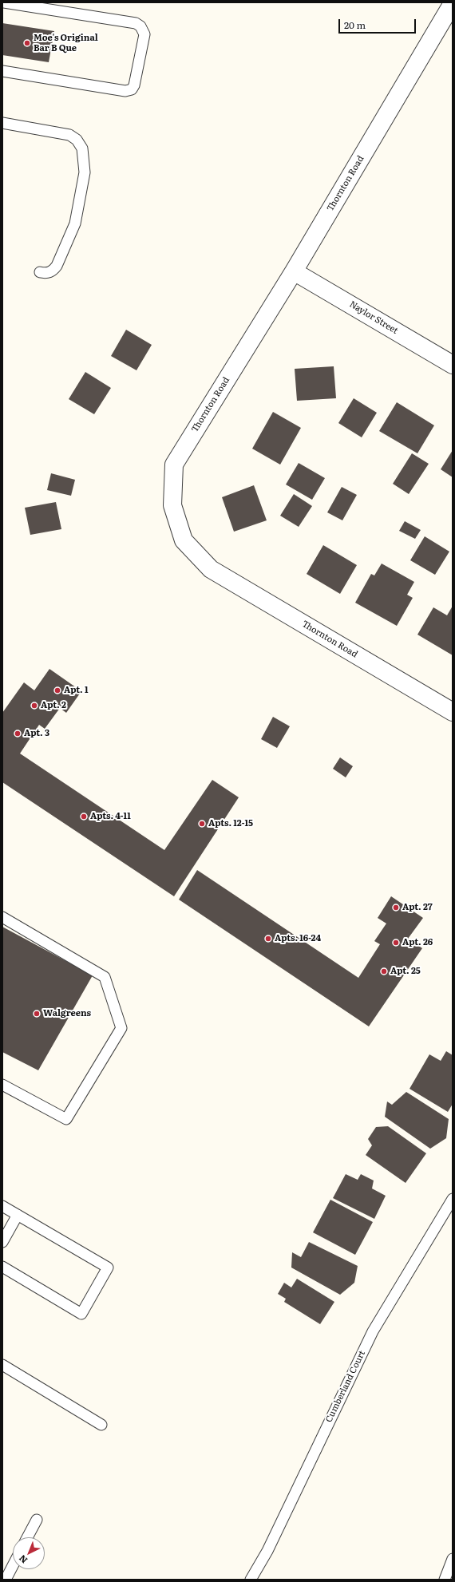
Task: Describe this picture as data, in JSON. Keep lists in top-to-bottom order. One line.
{"streets":{"street":["Thornton Road","Naylor Street"],"lane":["Cumberland Court"]},"crossings":[["Thornton Road","Naylor Street"]],"places":["Moe's Original Bar B Que","Apt. 1","Apt. 2","Apt. 3","Apts. 4-11","Apts. 12-15","Apt. 27","Apts. 16-24","Apt. 26","Apt. 25","Walgreens"],"scale_bar":"20 m","north":"bottom left"}
